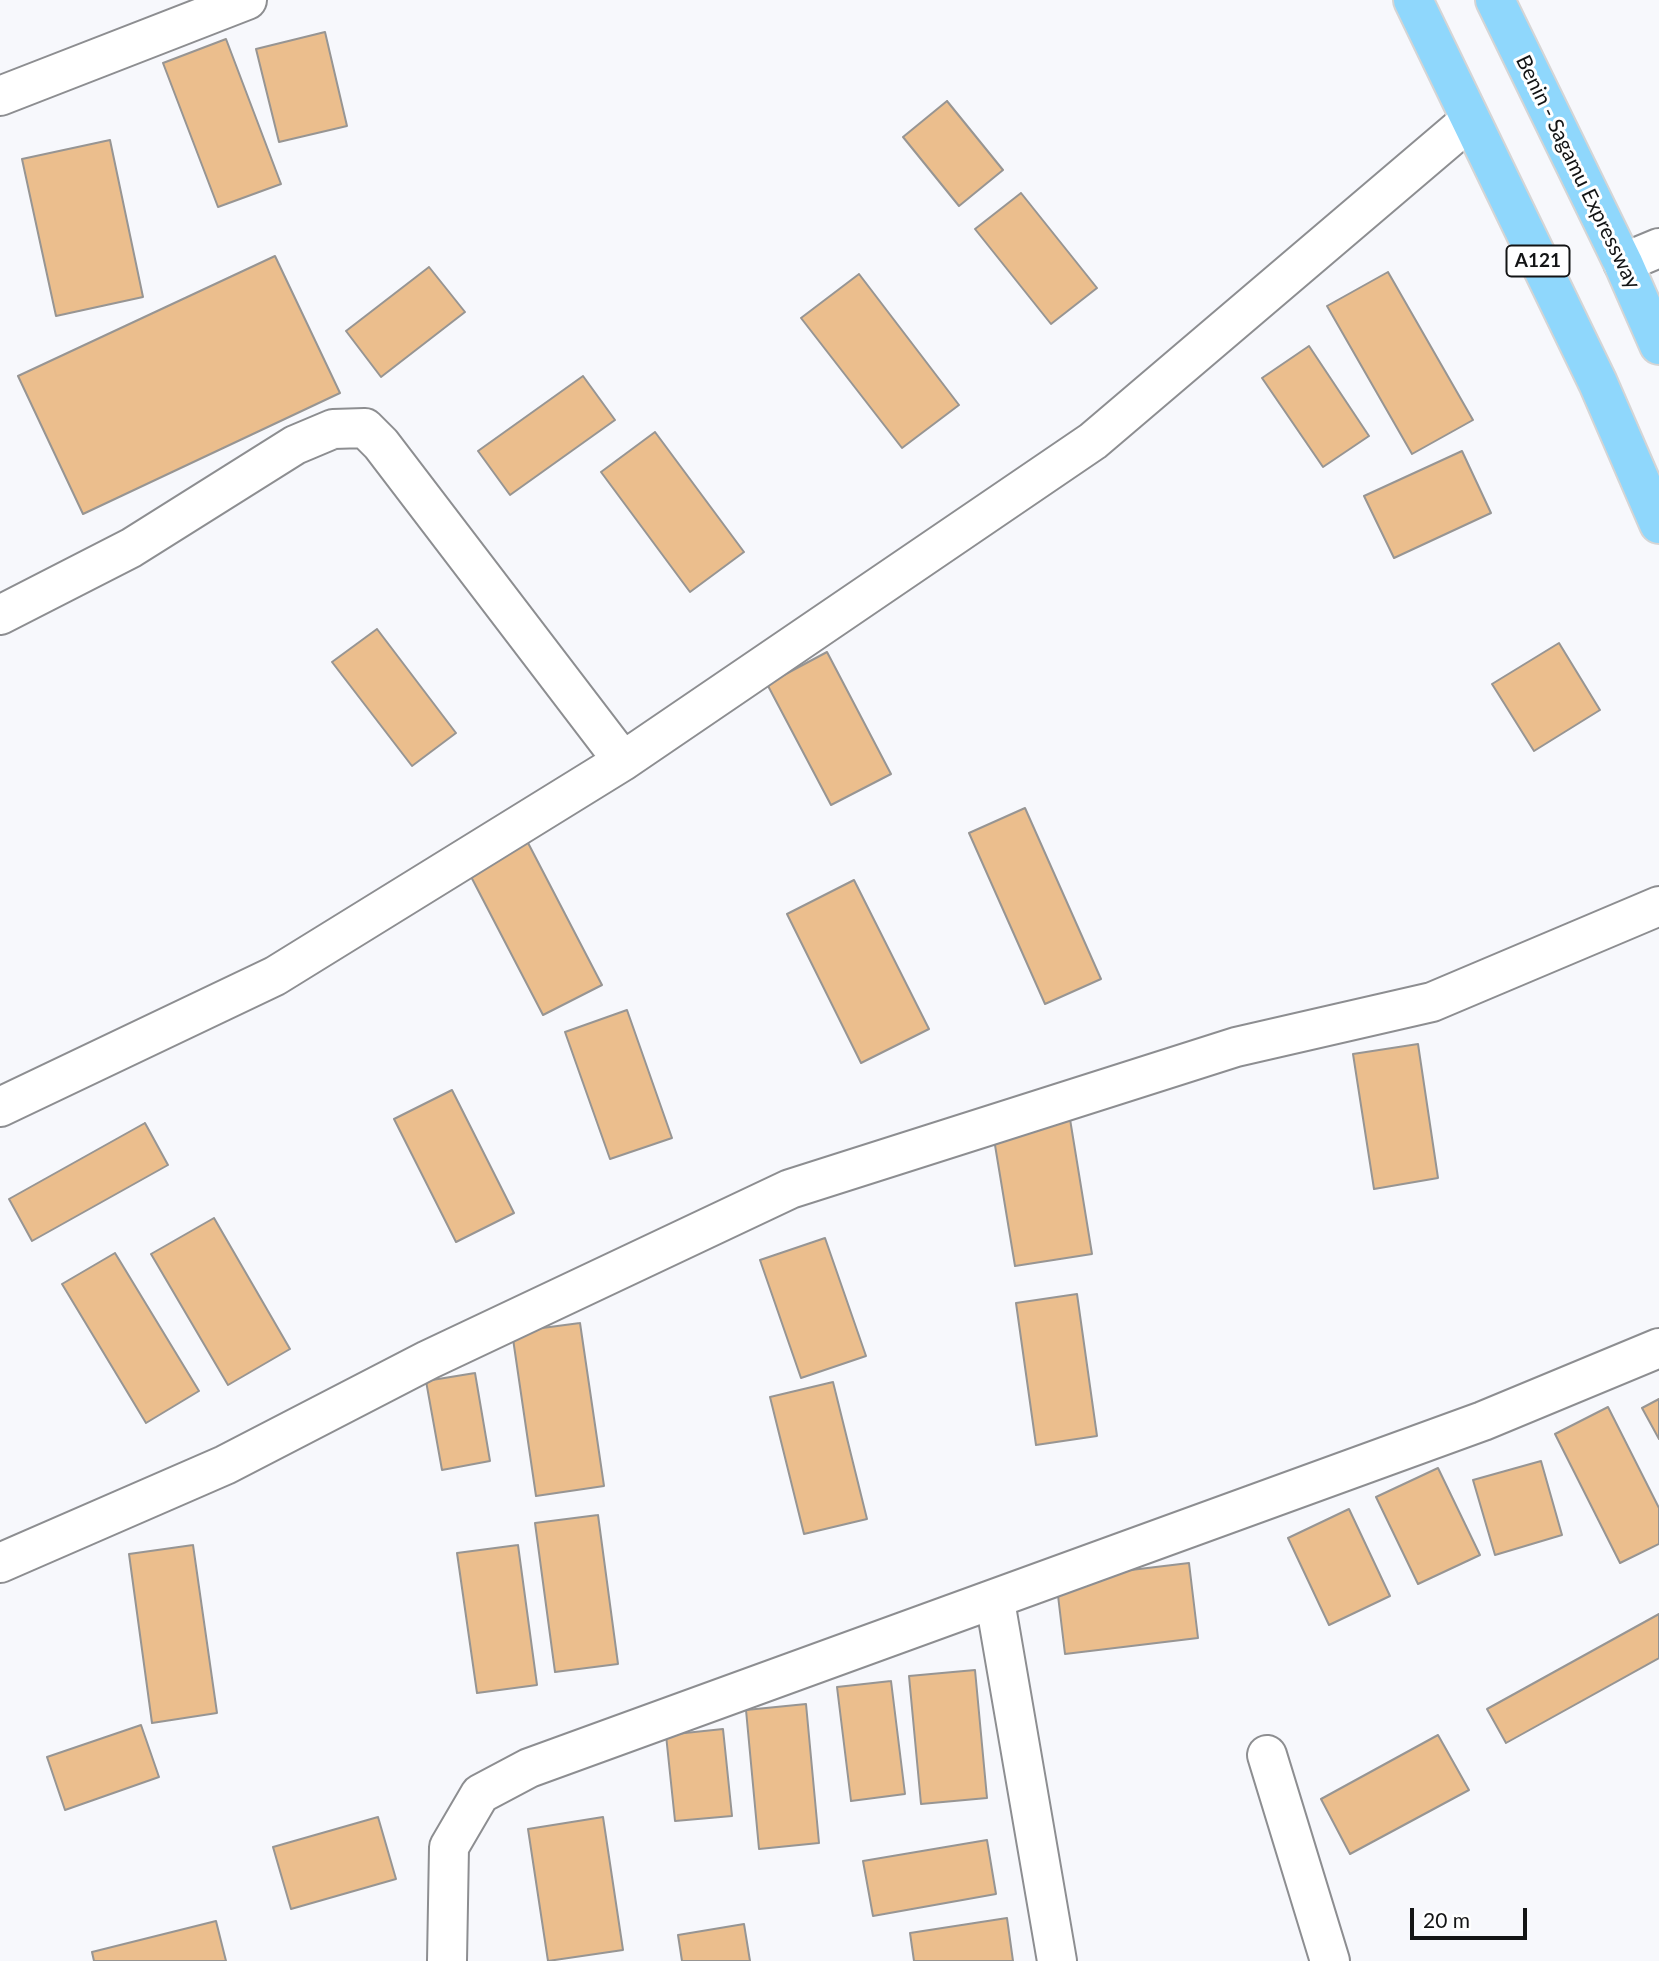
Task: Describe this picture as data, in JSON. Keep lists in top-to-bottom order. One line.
{"streets":{"highway":["Benin - Sagamu Expressway","A121"]},"scale_bar":"20 m"}
